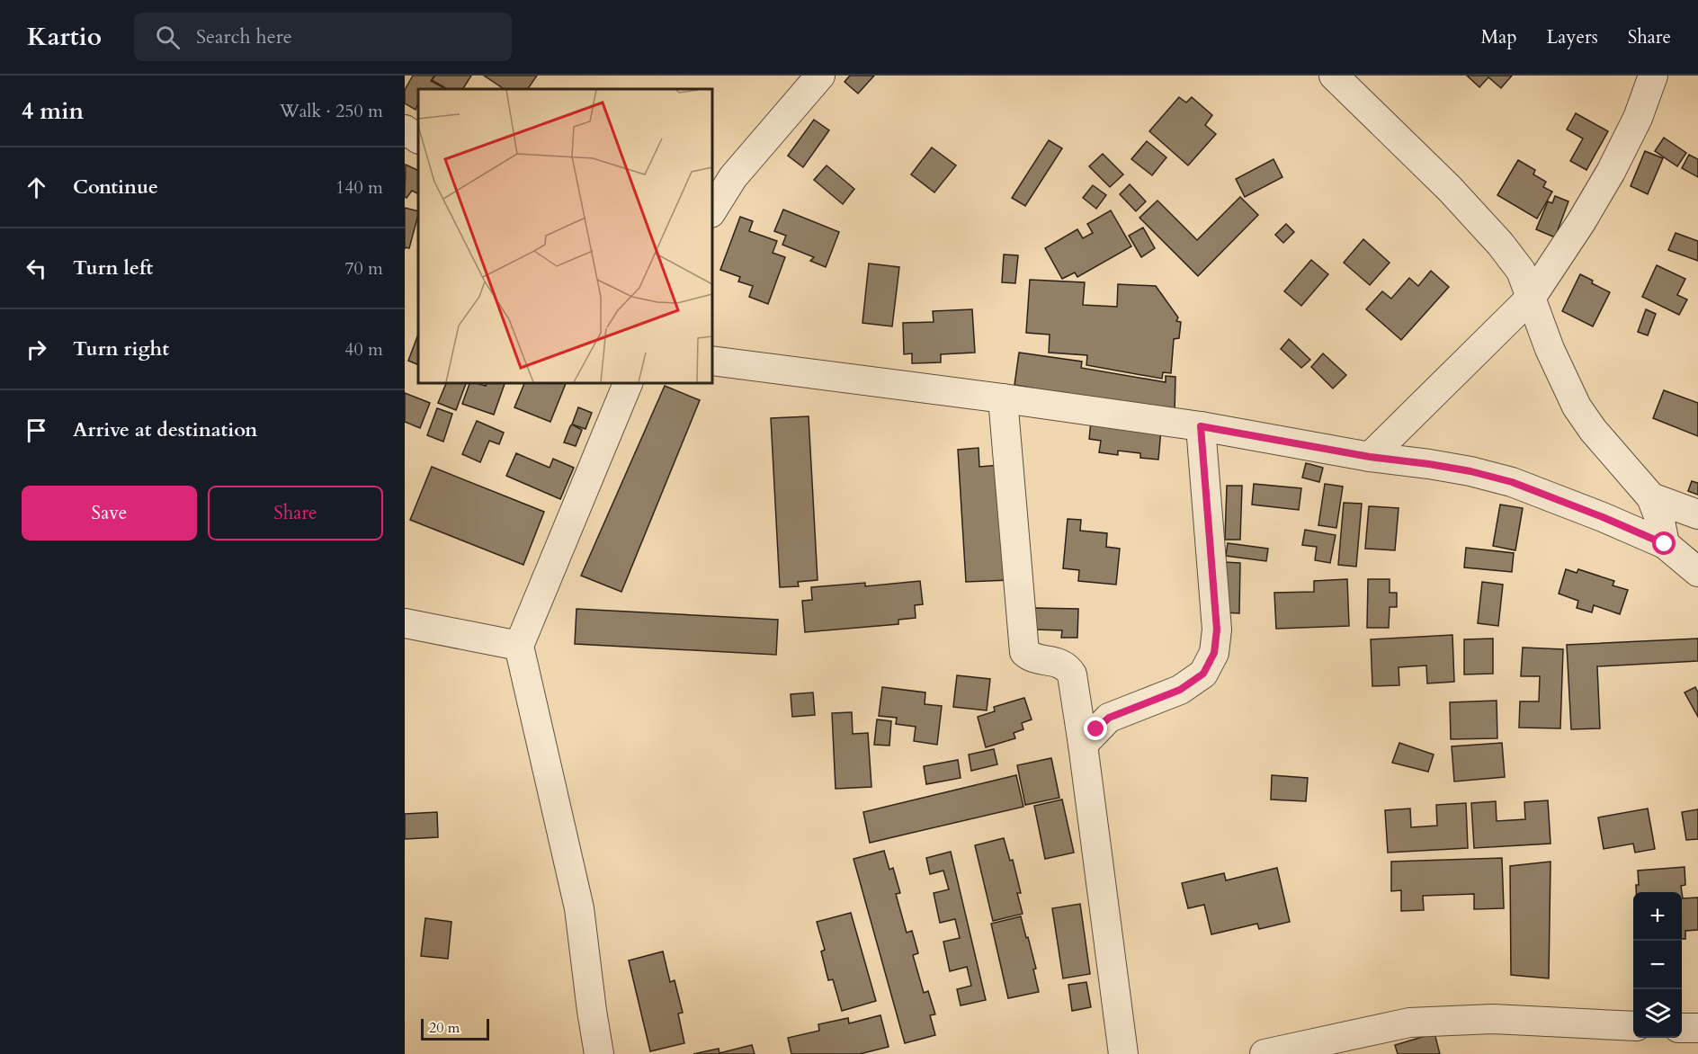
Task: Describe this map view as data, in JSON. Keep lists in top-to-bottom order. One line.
{"scale_bar":"20 m","page":{"header":"Kartio","search":"Search here","nav":["Map","Layers","Share"],"heading":["4 min","Walk · 250 m"],"list":[["Continue","140 m"],["Turn left","70 m"],["Turn right","40 m"],"Arrive at destination"],"buttons":["Save","Share"],"map_buttons":["+","−"],"scale":"20 m"}}
